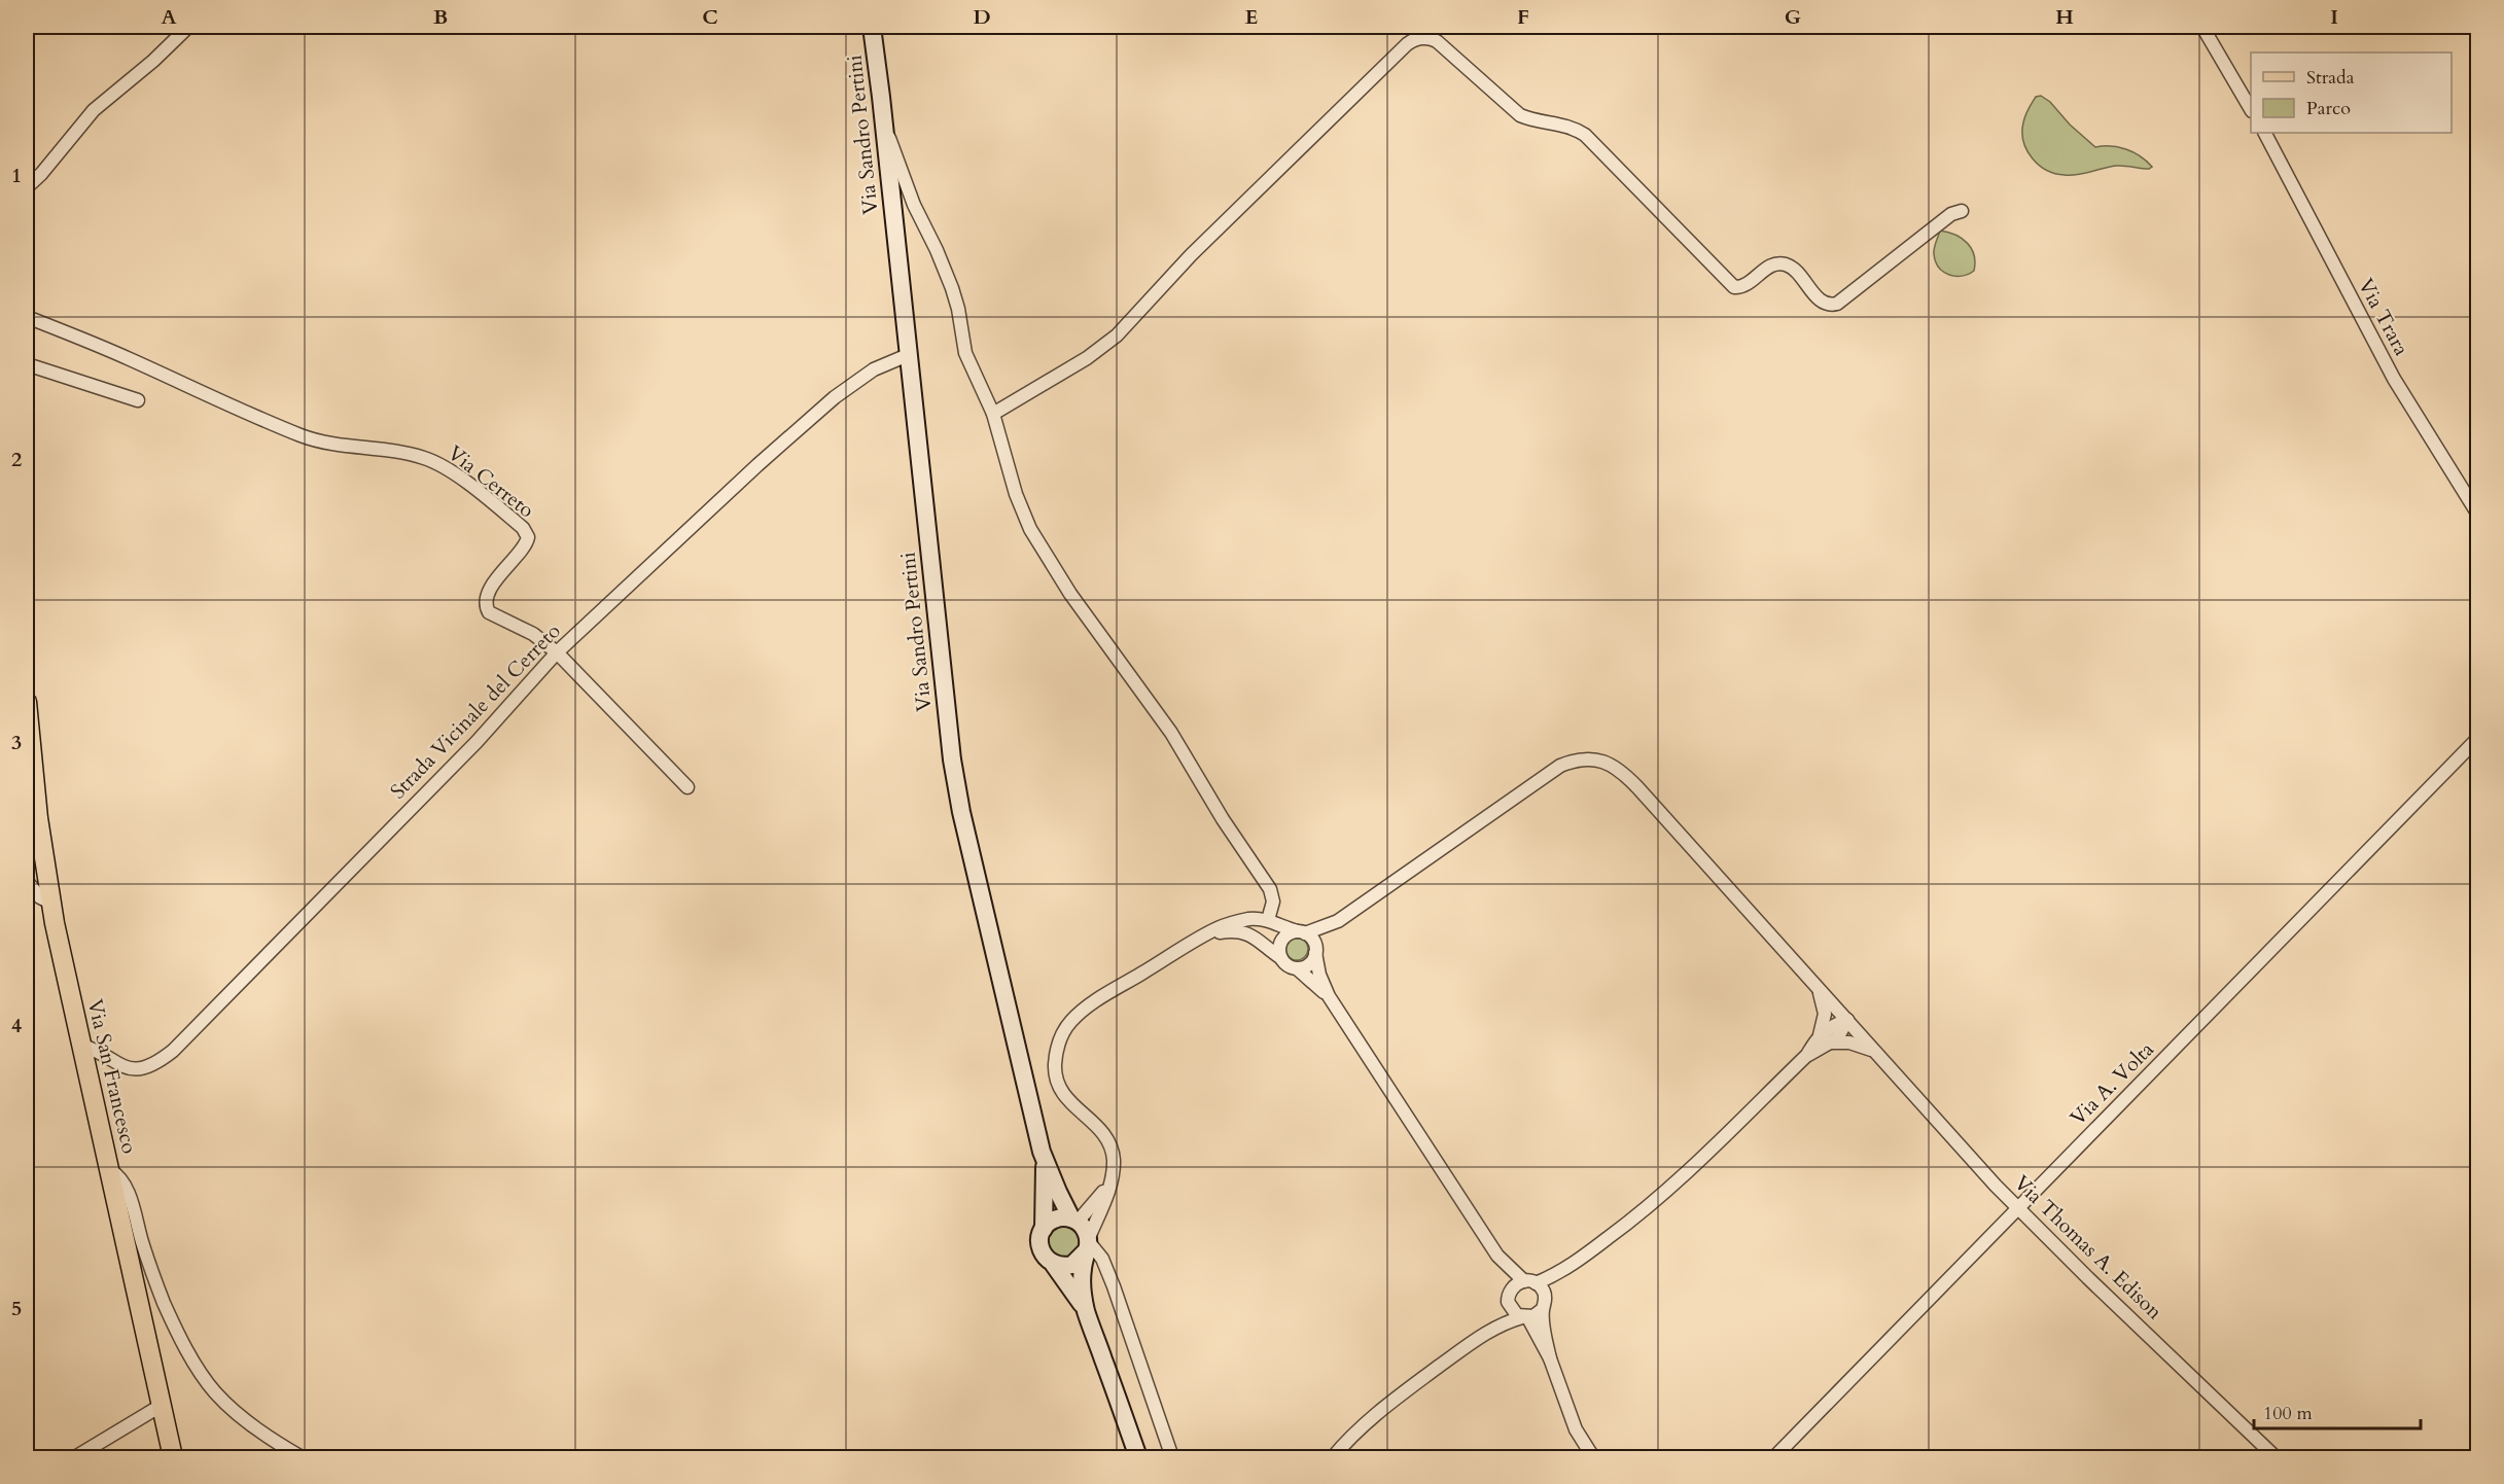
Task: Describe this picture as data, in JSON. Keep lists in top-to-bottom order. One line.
{"streets":{"main road":["Via Sandro Pertini","Via San Francesco"],"street":["Via Trara","Via Cerreto","Strada Vicinale del Cerreto","Via A. Volta","Via Thomas A. Edison"]},"crossings":[["Via Sandro Pertini","Strada Vicinale del Cerreto"],["Via Cerreto","Strada Vicinale del Cerreto"],["Strada Vicinale del Cerreto","Via San Francesco"],["Via A. Volta","Via Thomas A. Edison"]],"legend":["Strada","Parco"],"scale_bar":"100 m","grid":{"columns":["A","B","C","D","E","F","G","H","I"],"rows":["1","2","3","4","5"]}}
